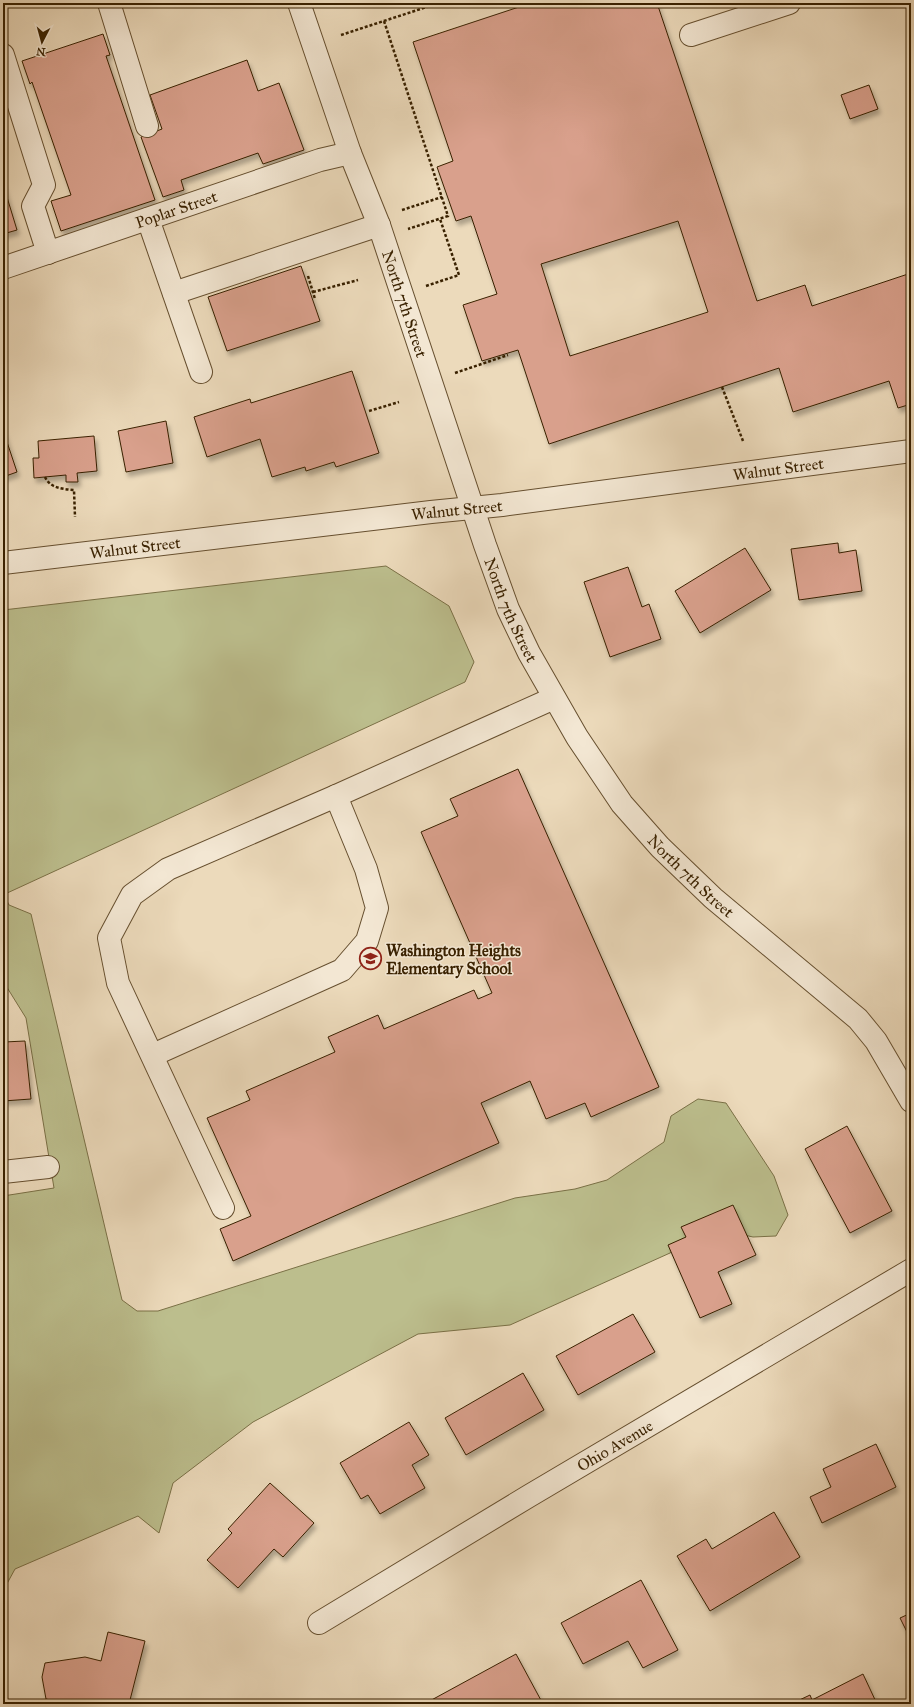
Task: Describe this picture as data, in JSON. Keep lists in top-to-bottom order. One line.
{"streets":{"street":["Poplar Street","North 7th Street","Walnut Street","Ohio Avenue"]},"crossings":[["Poplar Street","North 7th Street"],["North 7th Street","Walnut Street"]],"places":{"school or university":["Washington Heights Elementary School"]},"north":"bottom"}
